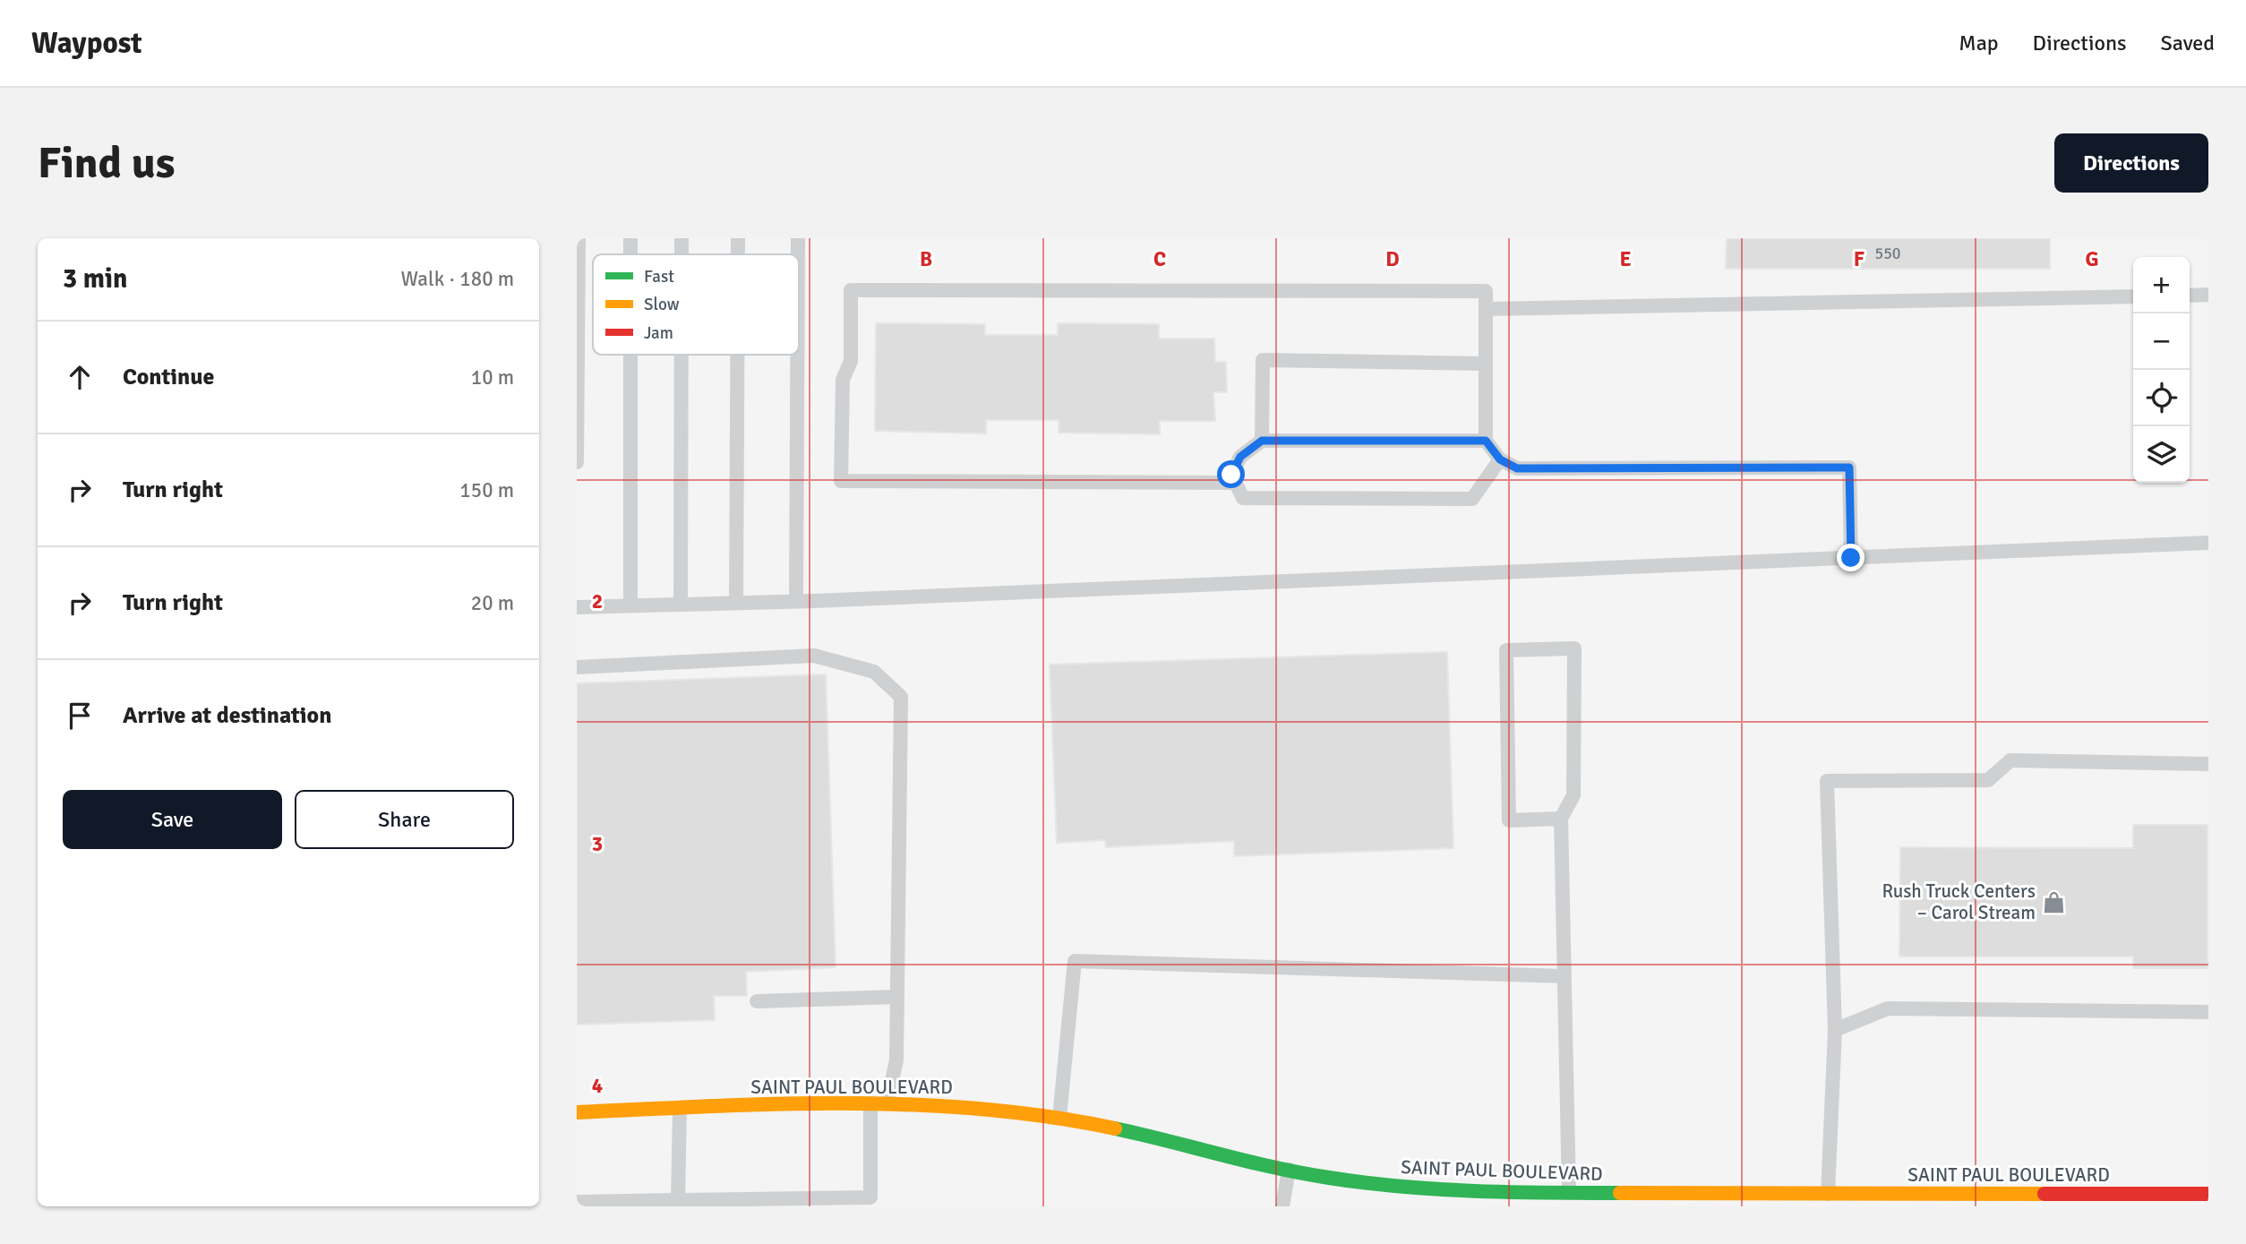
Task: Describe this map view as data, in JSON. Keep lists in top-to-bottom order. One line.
{"streets":{"street":["SAINT PAUL BOULEVARD"]},"places":{"shop":["Rush Truck Centers – Carol Stream"]},"house_numbers":["550"],"legend":["Fast","Slow","Jam"],"page":{"header":"Waypost","nav":["Map","Directions","Saved"],"buttons":["Directions",["Save","Share"]],"title":"Find us","heading":["3 min","Walk · 180 m"],"map_buttons":["+","−"],"list":[["Continue","10 m"],["Turn right","150 m"],["Turn right","20 m"],"Arrive at destination"]},"grid":{"columns":["B","C","D","E","F","G"],"rows":["2","3","4"]}}
